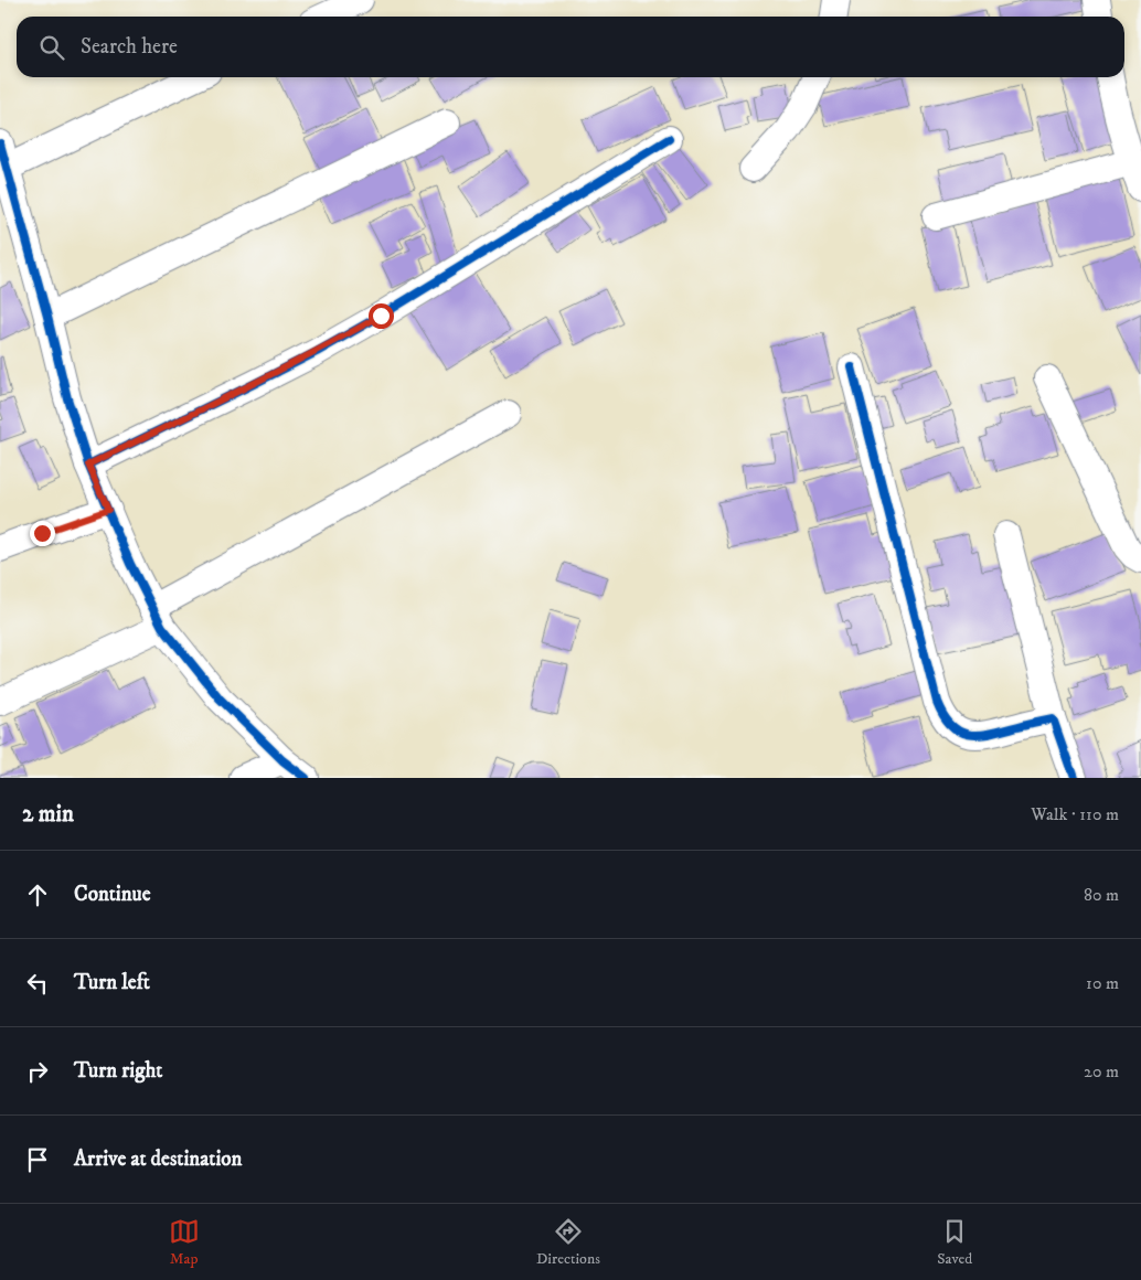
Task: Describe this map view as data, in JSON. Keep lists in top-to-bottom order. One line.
{"page":{"search":"Search here","heading":["2 min","Walk · 110 m"],"list":[["Continue","80 m"],["Turn left","10 m"],["Turn right","20 m"],"Arrive at destination"],"nav":["Map","Directions","Saved"]}}
